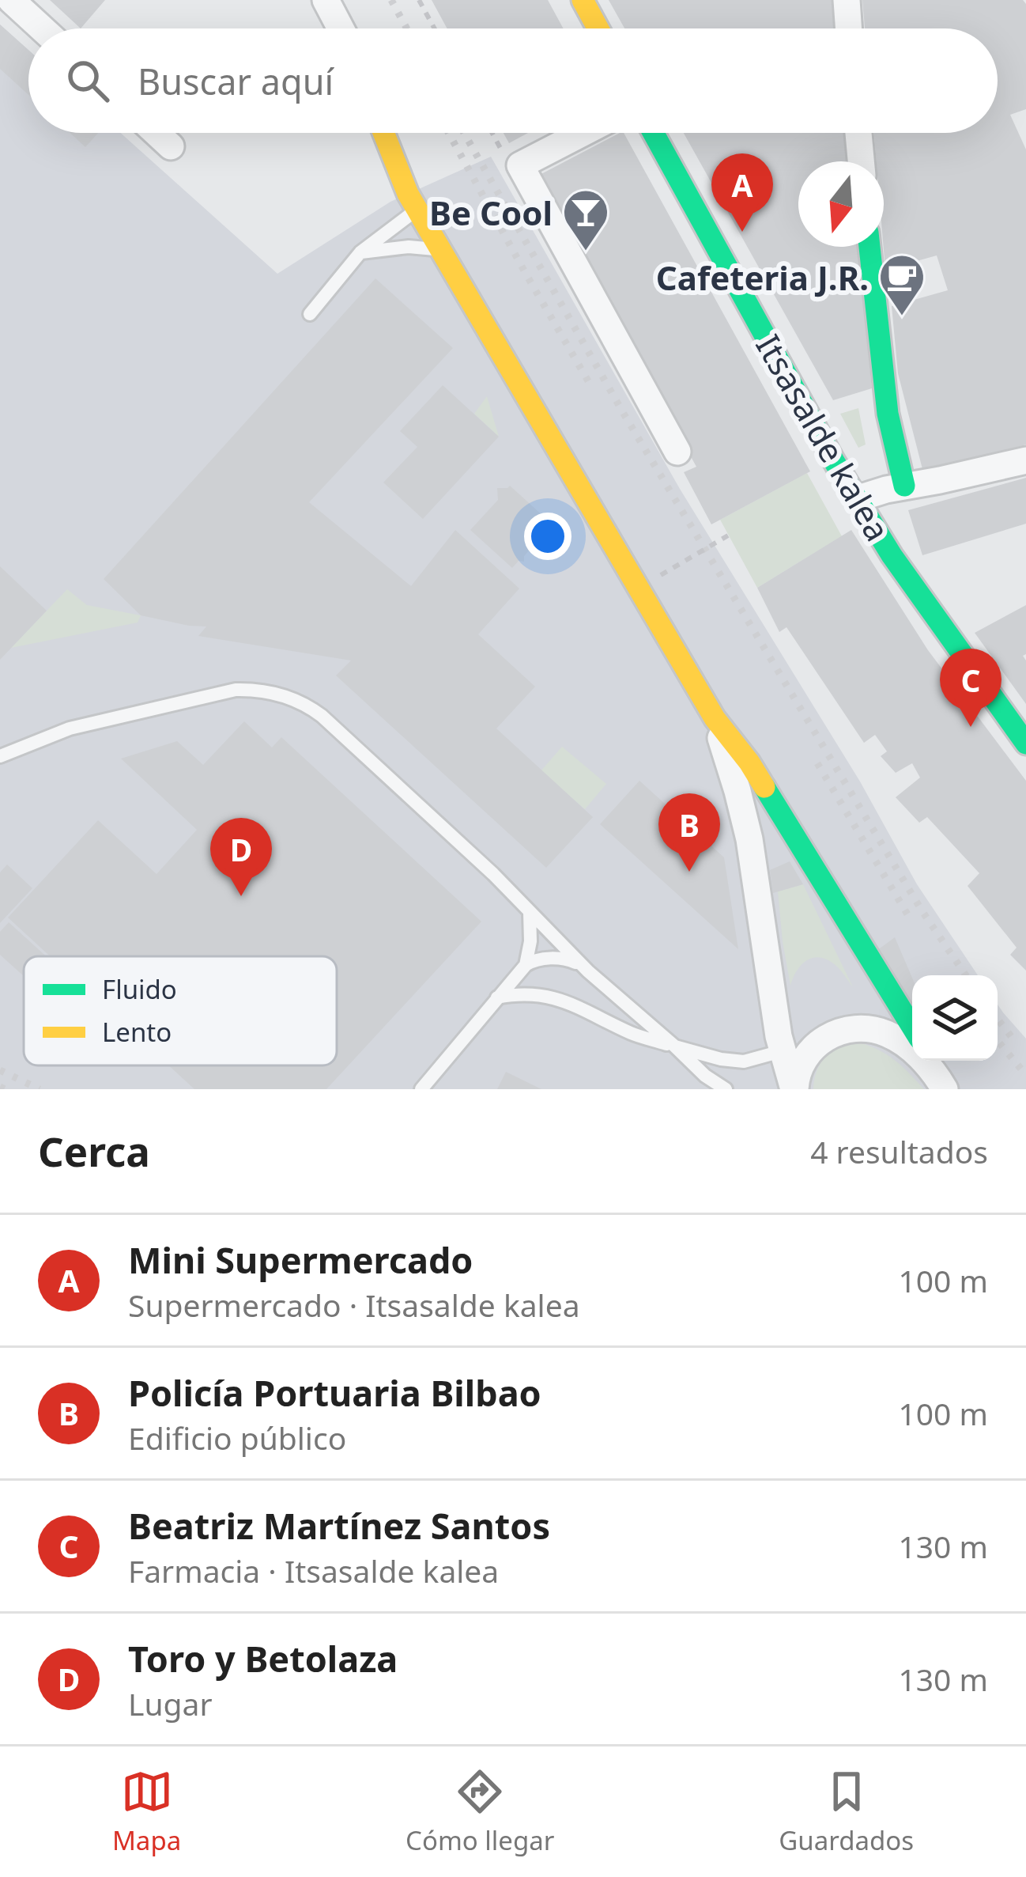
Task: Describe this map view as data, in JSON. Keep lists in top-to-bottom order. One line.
{"streets":{"street":["Itsasalde kalea"]},"places":{"bar":["Be Cool"],"cafe":["Cafeteria J.R."]},"legend":["Fluido","Lento"],"north":"bottom","page":{"search":"Buscar aquí","pins":["A","C","B","D"],"heading":["Cerca","4 resultados"],"list":[{"mark":"A","name":"Mini Supermercado","note":"Supermercado · Itsasalde kalea","value":"100 m"},{"mark":"B","name":"Policía Portuaria Bilbao","note":"Edificio público","value":"100 m"},{"mark":"C","name":"Beatriz Martínez Santos","note":"Farmacia · Itsasalde kalea","value":"130 m"},{"mark":"D","name":"Toro y Betolaza","note":"Lugar","value":"130 m"}],"nav":["Mapa","Cómo llegar","Guardados"]}}
